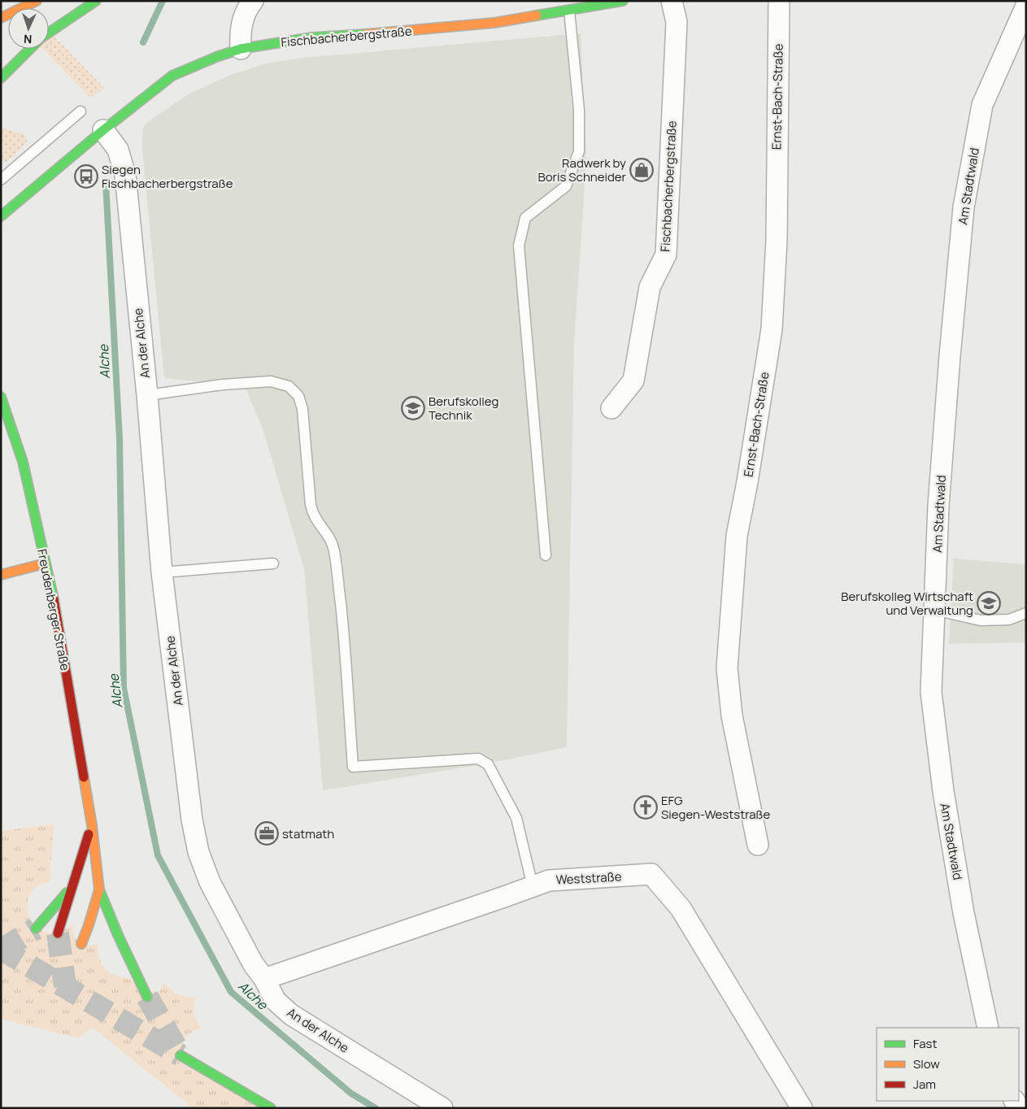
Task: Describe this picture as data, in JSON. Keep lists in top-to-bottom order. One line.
{"streets":{"main road":["Fischbacherbergstraße","Freudenberger Straße"],"street":["Ernst-Bach-Straße","Am Stadtwald","An der Alche","Weststraße"]},"crossings":[["Fischbacherbergstraße","An der Alche"],["An der Alche","Weststraße"]],"water":["Alche"],"places":{"shop":["Radwerk by Boris Schneider"],"bus stop":["Siegen Fischbacherbergstraße"],"school or university":["Berufskolleg Technik","Berufskolleg Wirtschaft und Verwaltung"],"church":["EFG Siegen-Weststraße"],"office":["statmath"]},"legend":["Fast","Slow","Jam"],"north":"bottom"}
